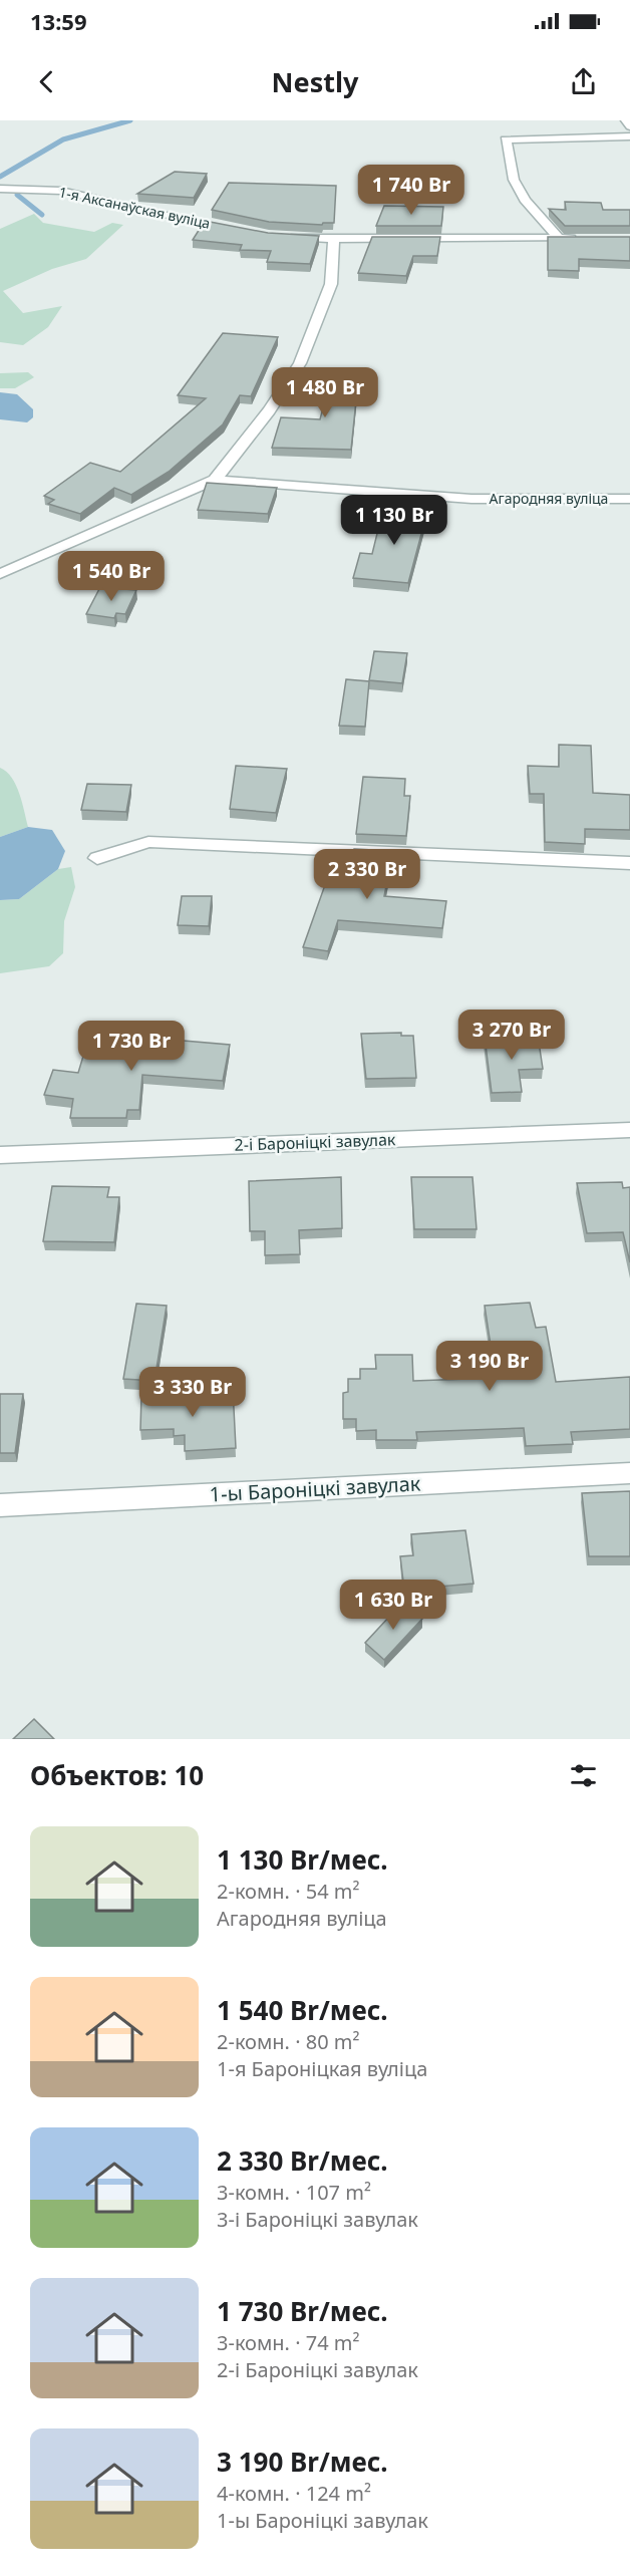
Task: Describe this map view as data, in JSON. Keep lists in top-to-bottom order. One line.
{"streets":{"street":["1-я Аксанаўская вуліца","Агародняя вуліца","2-і Бароніцкі завулак","1-ы Бароніцкі завулак"]},"page":{"status":"13:59","header":"Nestly","price":["1 740 Br","1 480 Br","1 130 Br","1 540 Br","2 330 Br","3 270 Br","1 730 Br","3 190 Br","3 330 Br","1 630 Br"],"heading":"Объектов: 10","list":[{"name":"1 130 Br/мес.","note":"2-комн. · 54 m² · Агародняя вуліца"},{"name":"1 540 Br/мес.","note":"2-комн. · 80 m² · 1-я Бароніцкая вуліца"},{"name":"2 330 Br/мес.","note":"3-комн. · 107 m² · 3-і Бароніцкі завулак"},{"name":"1 730 Br/мес.","note":"3-комн. · 74 m² · 2-і Бароніцкі завулак"},{"name":"3 190 Br/мес.","note":"4-комн. · 124 m² · 1-ы Бароніцкі завулак"}]}}
